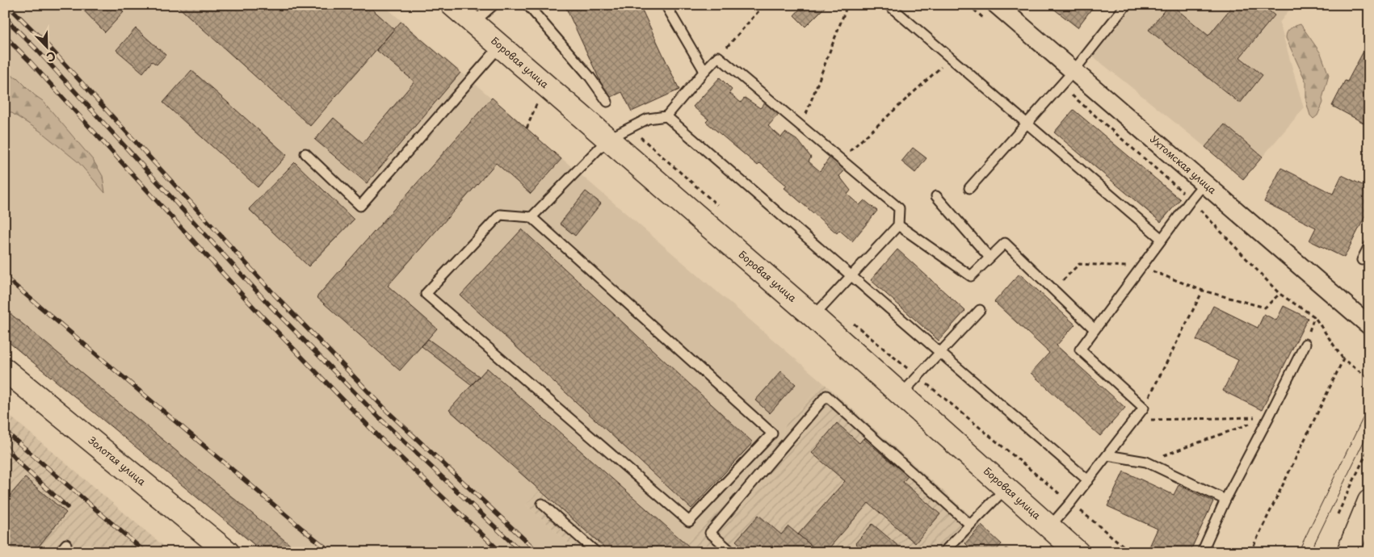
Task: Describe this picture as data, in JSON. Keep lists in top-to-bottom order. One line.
{"streets":{"street":["Боровая улица","Ухтомская улица","Золотая улица"]},"north":"bottom right"}
